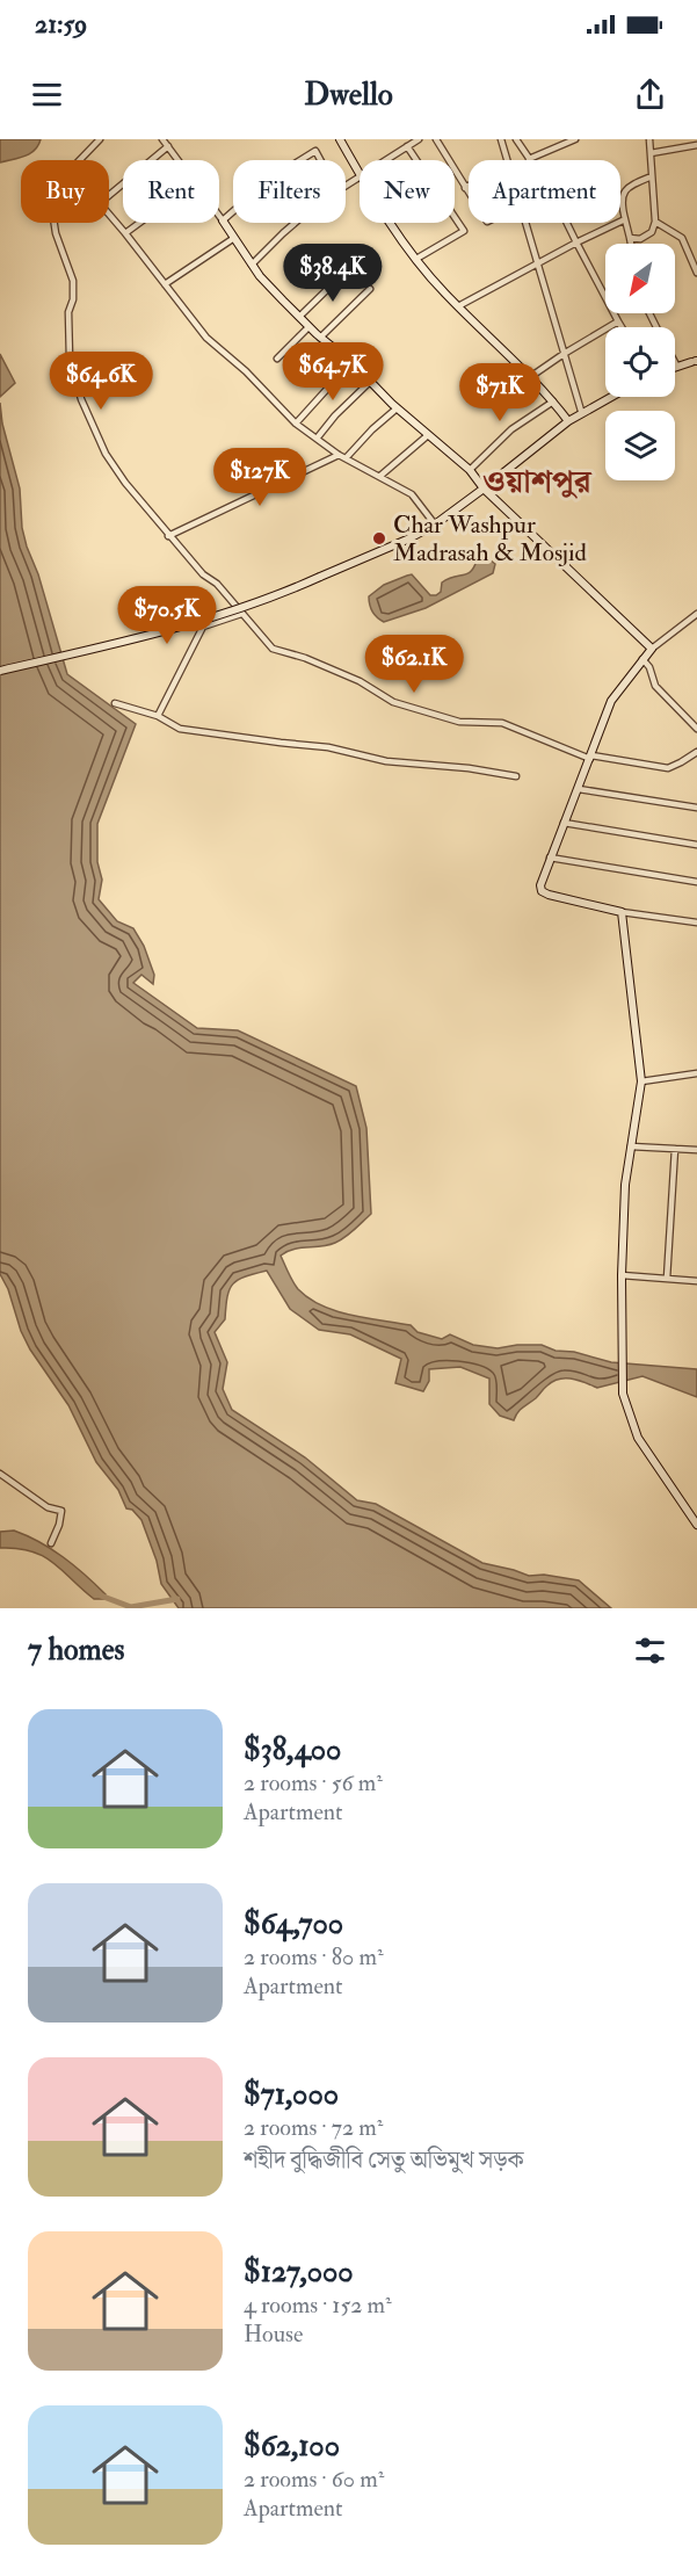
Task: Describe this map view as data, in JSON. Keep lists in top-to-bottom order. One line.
{"districts":["ওয়াশপুর"],"places":["Char Washpur Madrasah & Mosjid"],"north":"bottom left","page":{"status":"21:59","header":"Dwello","chip":["Buy","Rent","Filters","New","Apartment"],"price":["$38.4K","$64.7K","$64.6K","$71K","$127K","$70.5K","$62.1K"],"heading":"7 homes","list":[{"name":"$38,400","note":"2 rooms · 56 m² · Apartment"},{"name":"$64,700","note":"2 rooms · 80 m² · Apartment"},{"name":"$71,000","note":"2 rooms · 72 m² · শহীদ বুদ্ধিজীবি সেতু অভিমুখ সড়ক"},{"name":"$127,000","note":"4 rooms · 152 m² · House"},{"name":"$62,100","note":"2 rooms · 60 m² · Apartment"}]}}
